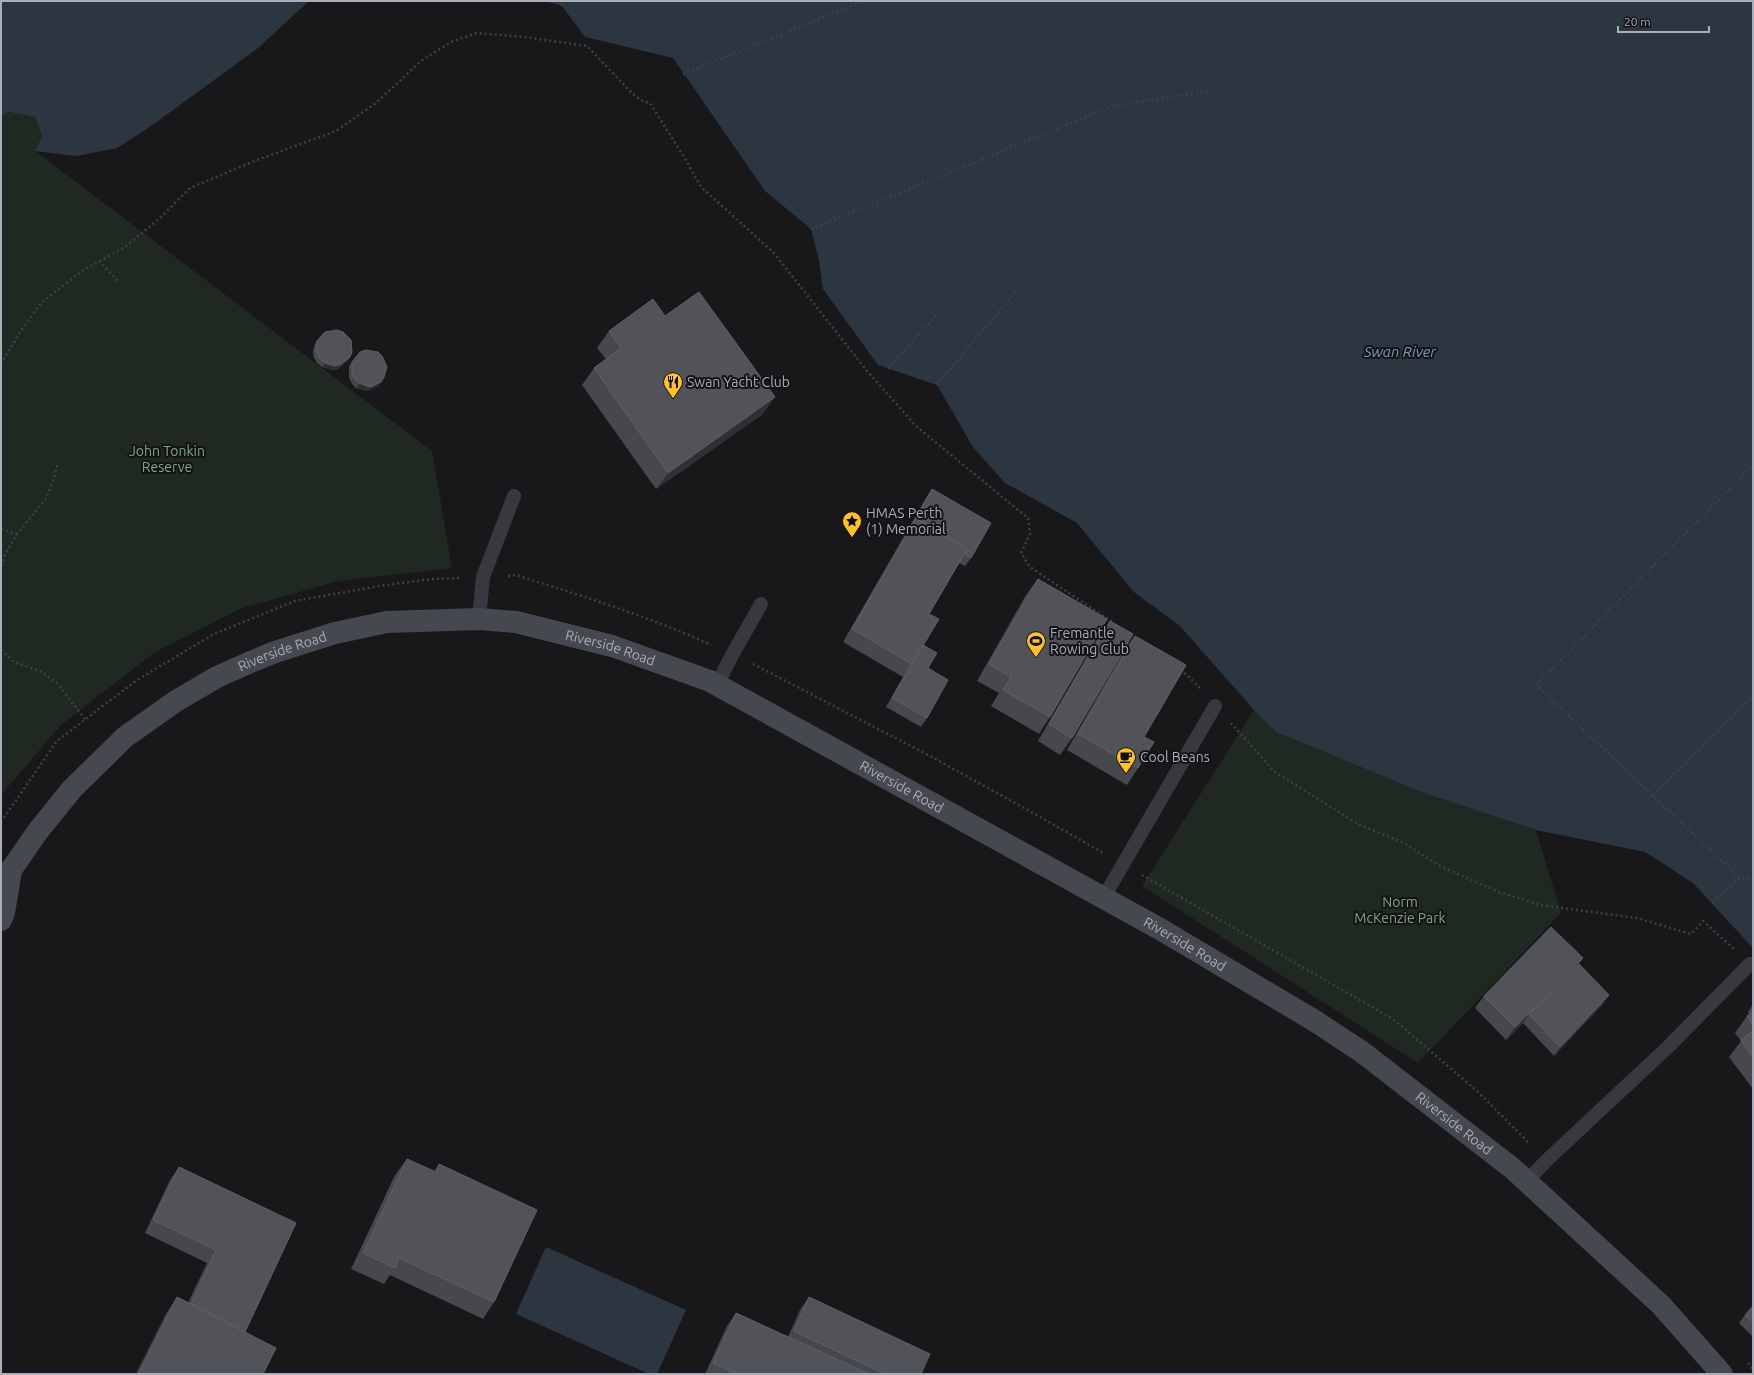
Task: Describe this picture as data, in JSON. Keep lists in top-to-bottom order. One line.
{"streets":{"street":["Riverside Road"]},"water":["Swan River"],"parks":["John Tonkin Reserve","Norm McKenzie Park"],"places":{"restaurant":["Swan Yacht Club"],"place":["HMAS Perth (1) Memorial"],"sports":["Fremantle Rowing Club"],"cafe":["Cool Beans"]},"scale_bar":"20 m"}
